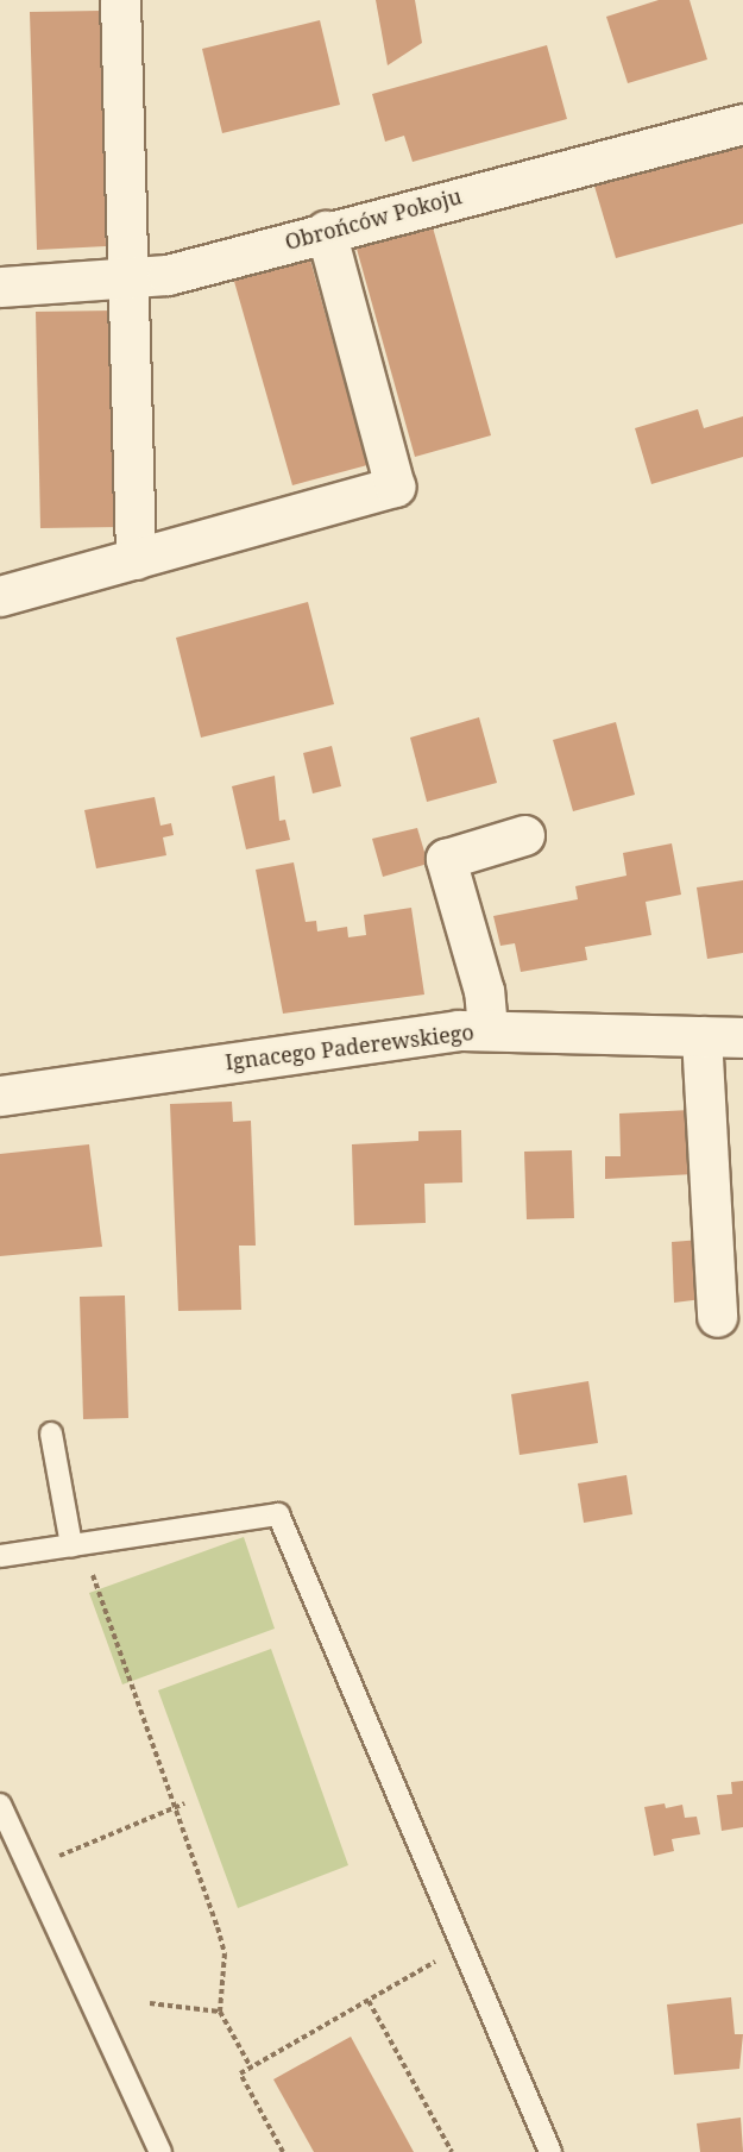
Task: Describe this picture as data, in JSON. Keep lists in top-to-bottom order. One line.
{"streets":{"street":["Obrońców Pokoju","Ignacego Paderewskiego"]}}
